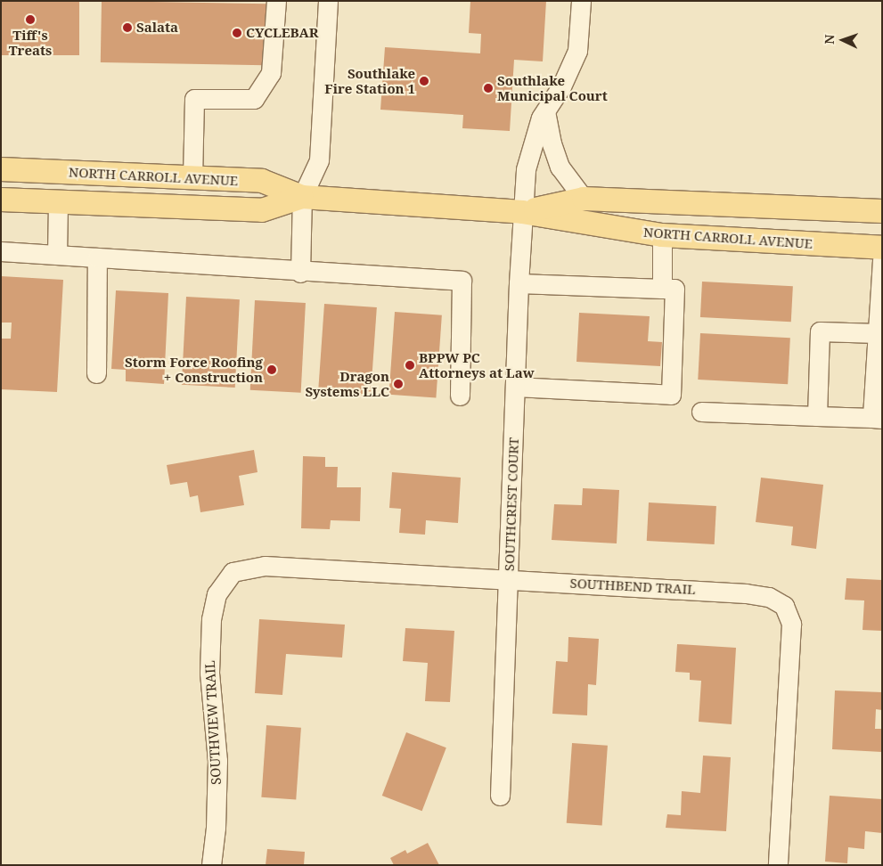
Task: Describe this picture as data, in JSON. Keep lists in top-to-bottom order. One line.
{"streets":{"main road":["NORTH CARROLL AVENUE"],"street":["SOUTHCREST COURT","SOUTHBEND TRAIL","SOUTHVIEW TRAIL"]},"crossings":[["NORTH CARROLL AVENUE","SOUTHCREST COURT"],["SOUTHCREST COURT","SOUTHBEND TRAIL"],["SOUTHBEND TRAIL","SOUTHVIEW TRAIL"]],"places":["Tiff's Treats","Salata","CYCLEBAR","Southlake Fire Station 1","Southlake Municipal Court","BPPW PC Attorneys at Law","Storm Force Roofing + Construction","Dragon Systems LLC"],"north":"left"}
